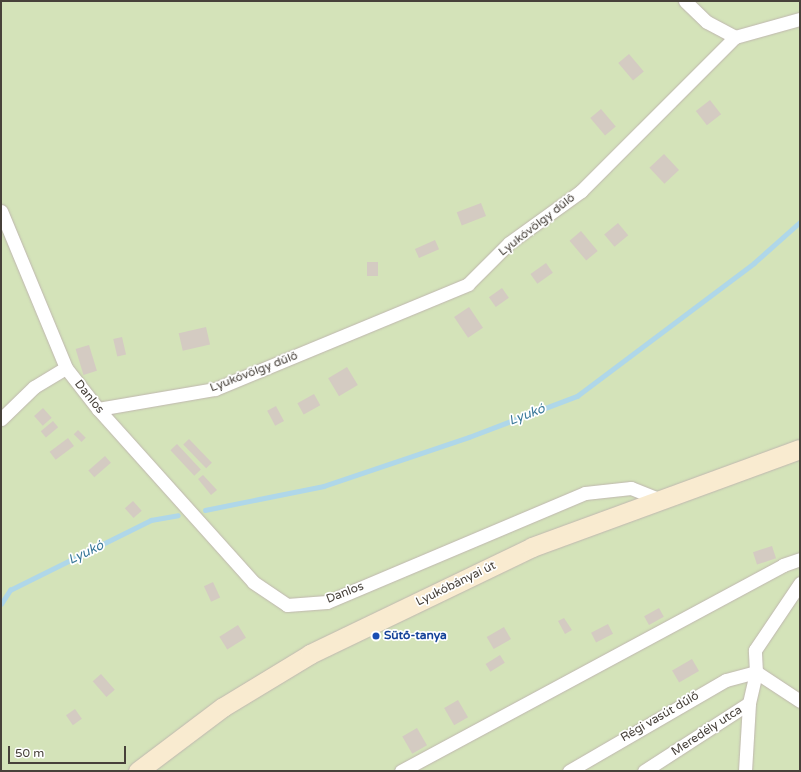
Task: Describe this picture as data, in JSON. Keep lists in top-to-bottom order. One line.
{"streets":{"main road":["Lyukóbányai út"],"street":["Lyukóvölgy dűlő","Danlos","Régi vasút dűlő","Meredély utca"]},"crossings":[["Lyukóvölgy dűlő","Danlos"],["Danlos","Lyukóbányai út"]],"water":["Lyukó"],"places":["Sütő-tanya"],"scale_bar":"50 m"}
